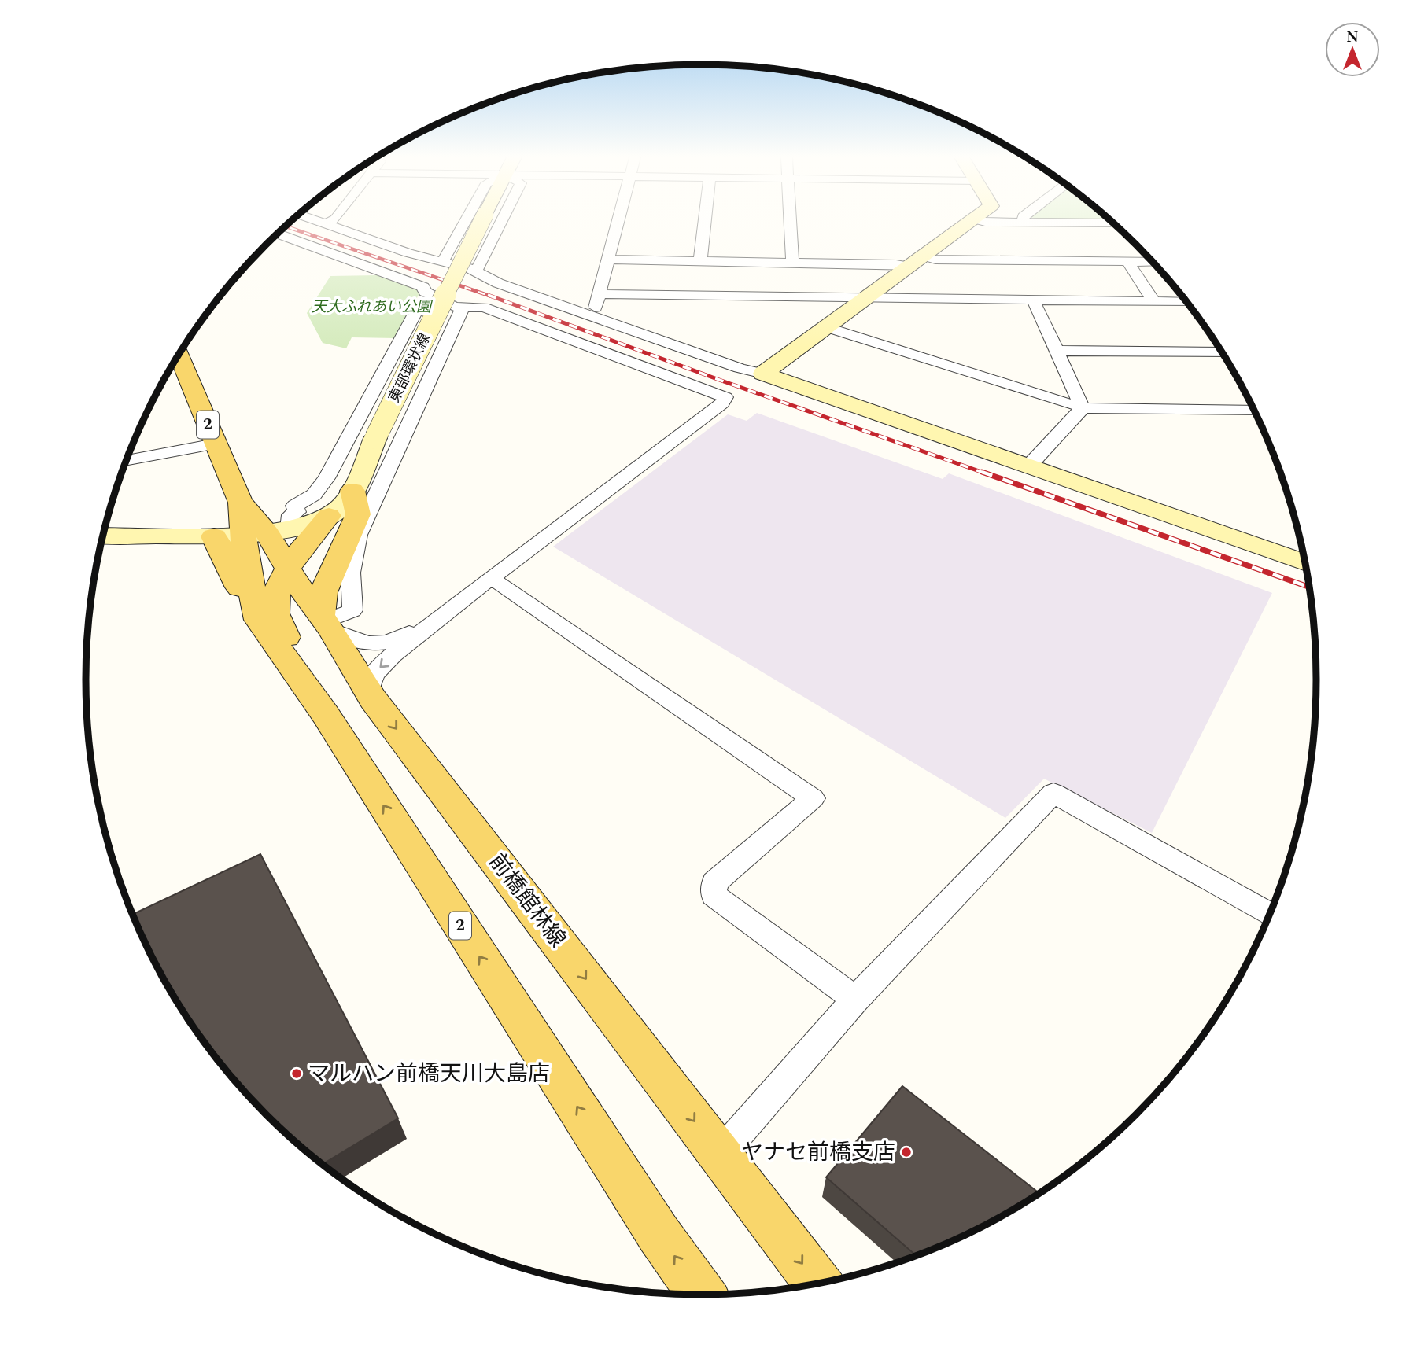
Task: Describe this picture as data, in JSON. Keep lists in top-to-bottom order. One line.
{"streets":{"main road":["2","前橋館林線"],"street":["東部環状線"]},"parks":["天大ふれあい公園"],"places":["マルハン前橋天川大島店","ヤナセ前橋支店"],"north":"top"}
